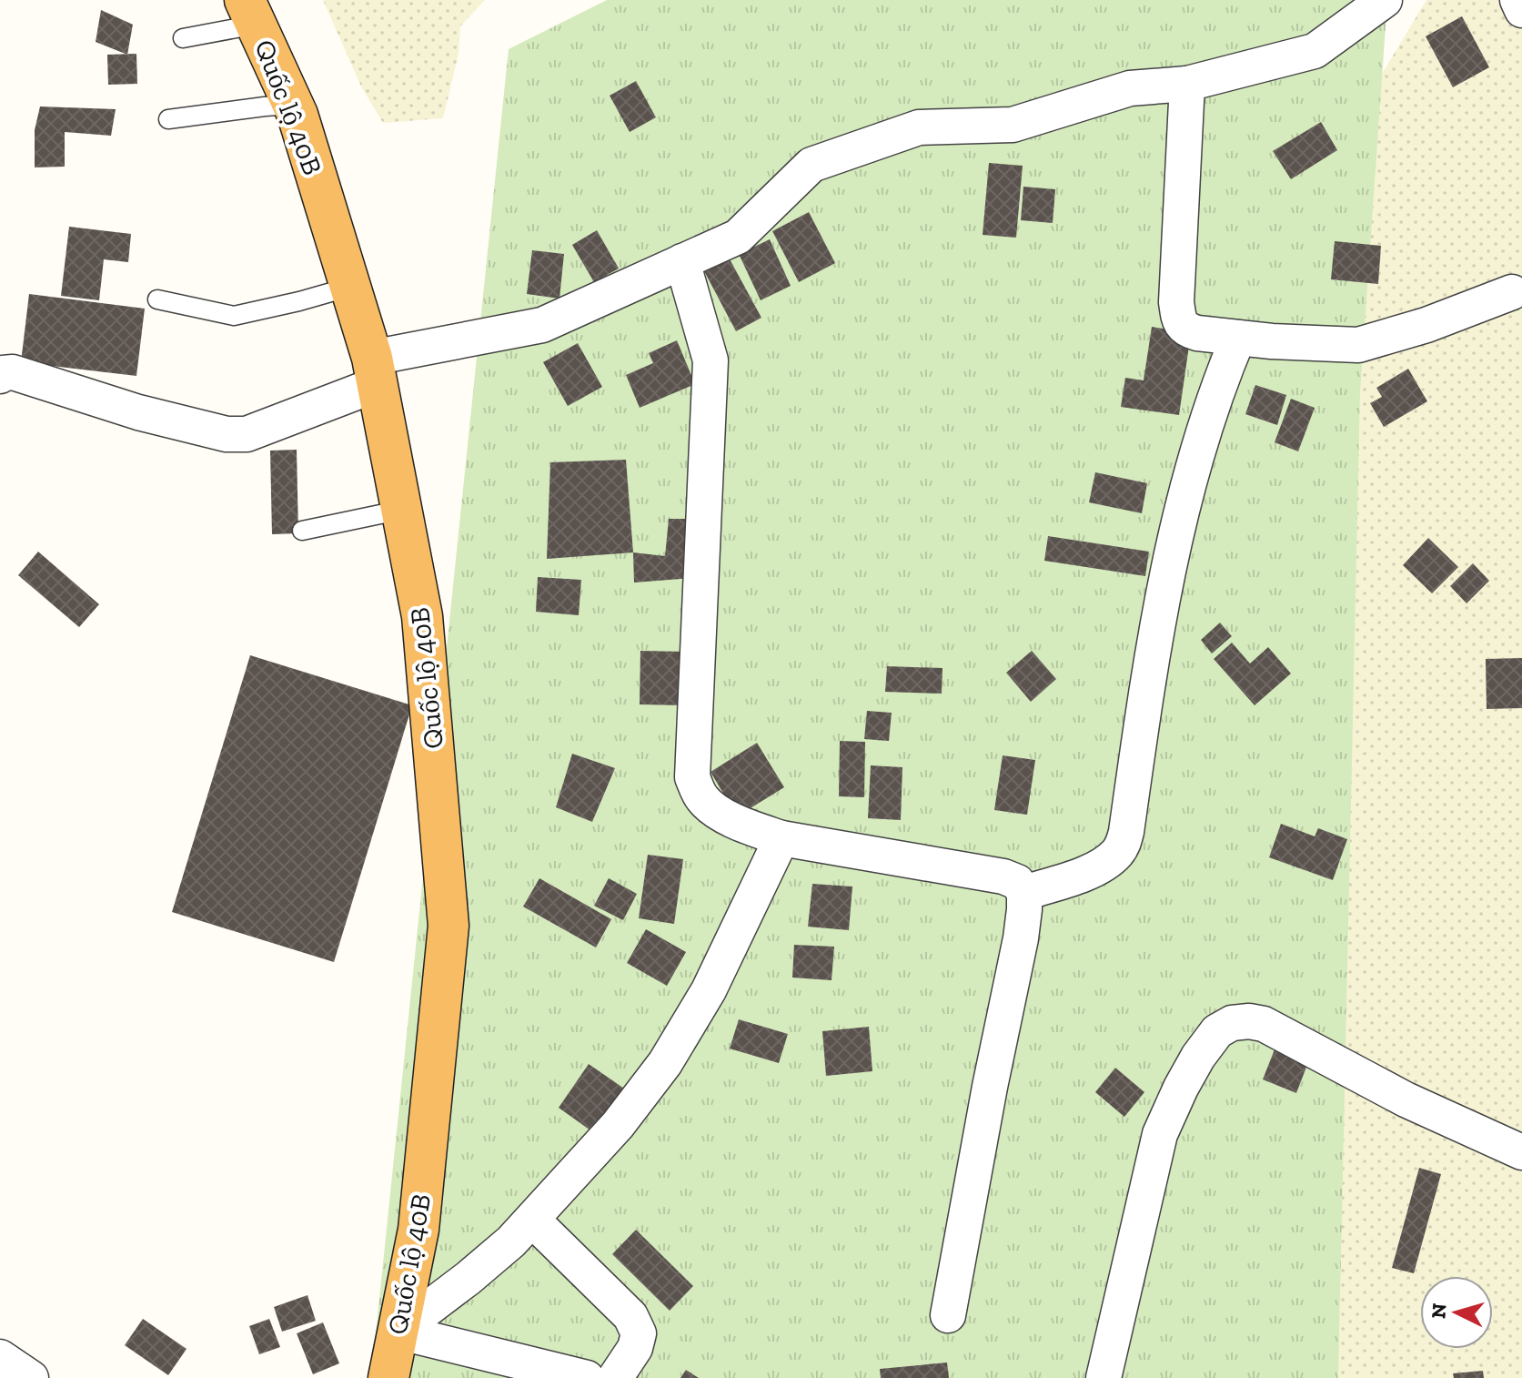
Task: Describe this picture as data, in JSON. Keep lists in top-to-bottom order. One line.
{"streets":{"highway":["Quốc lộ 40B"]},"north":"left"}
